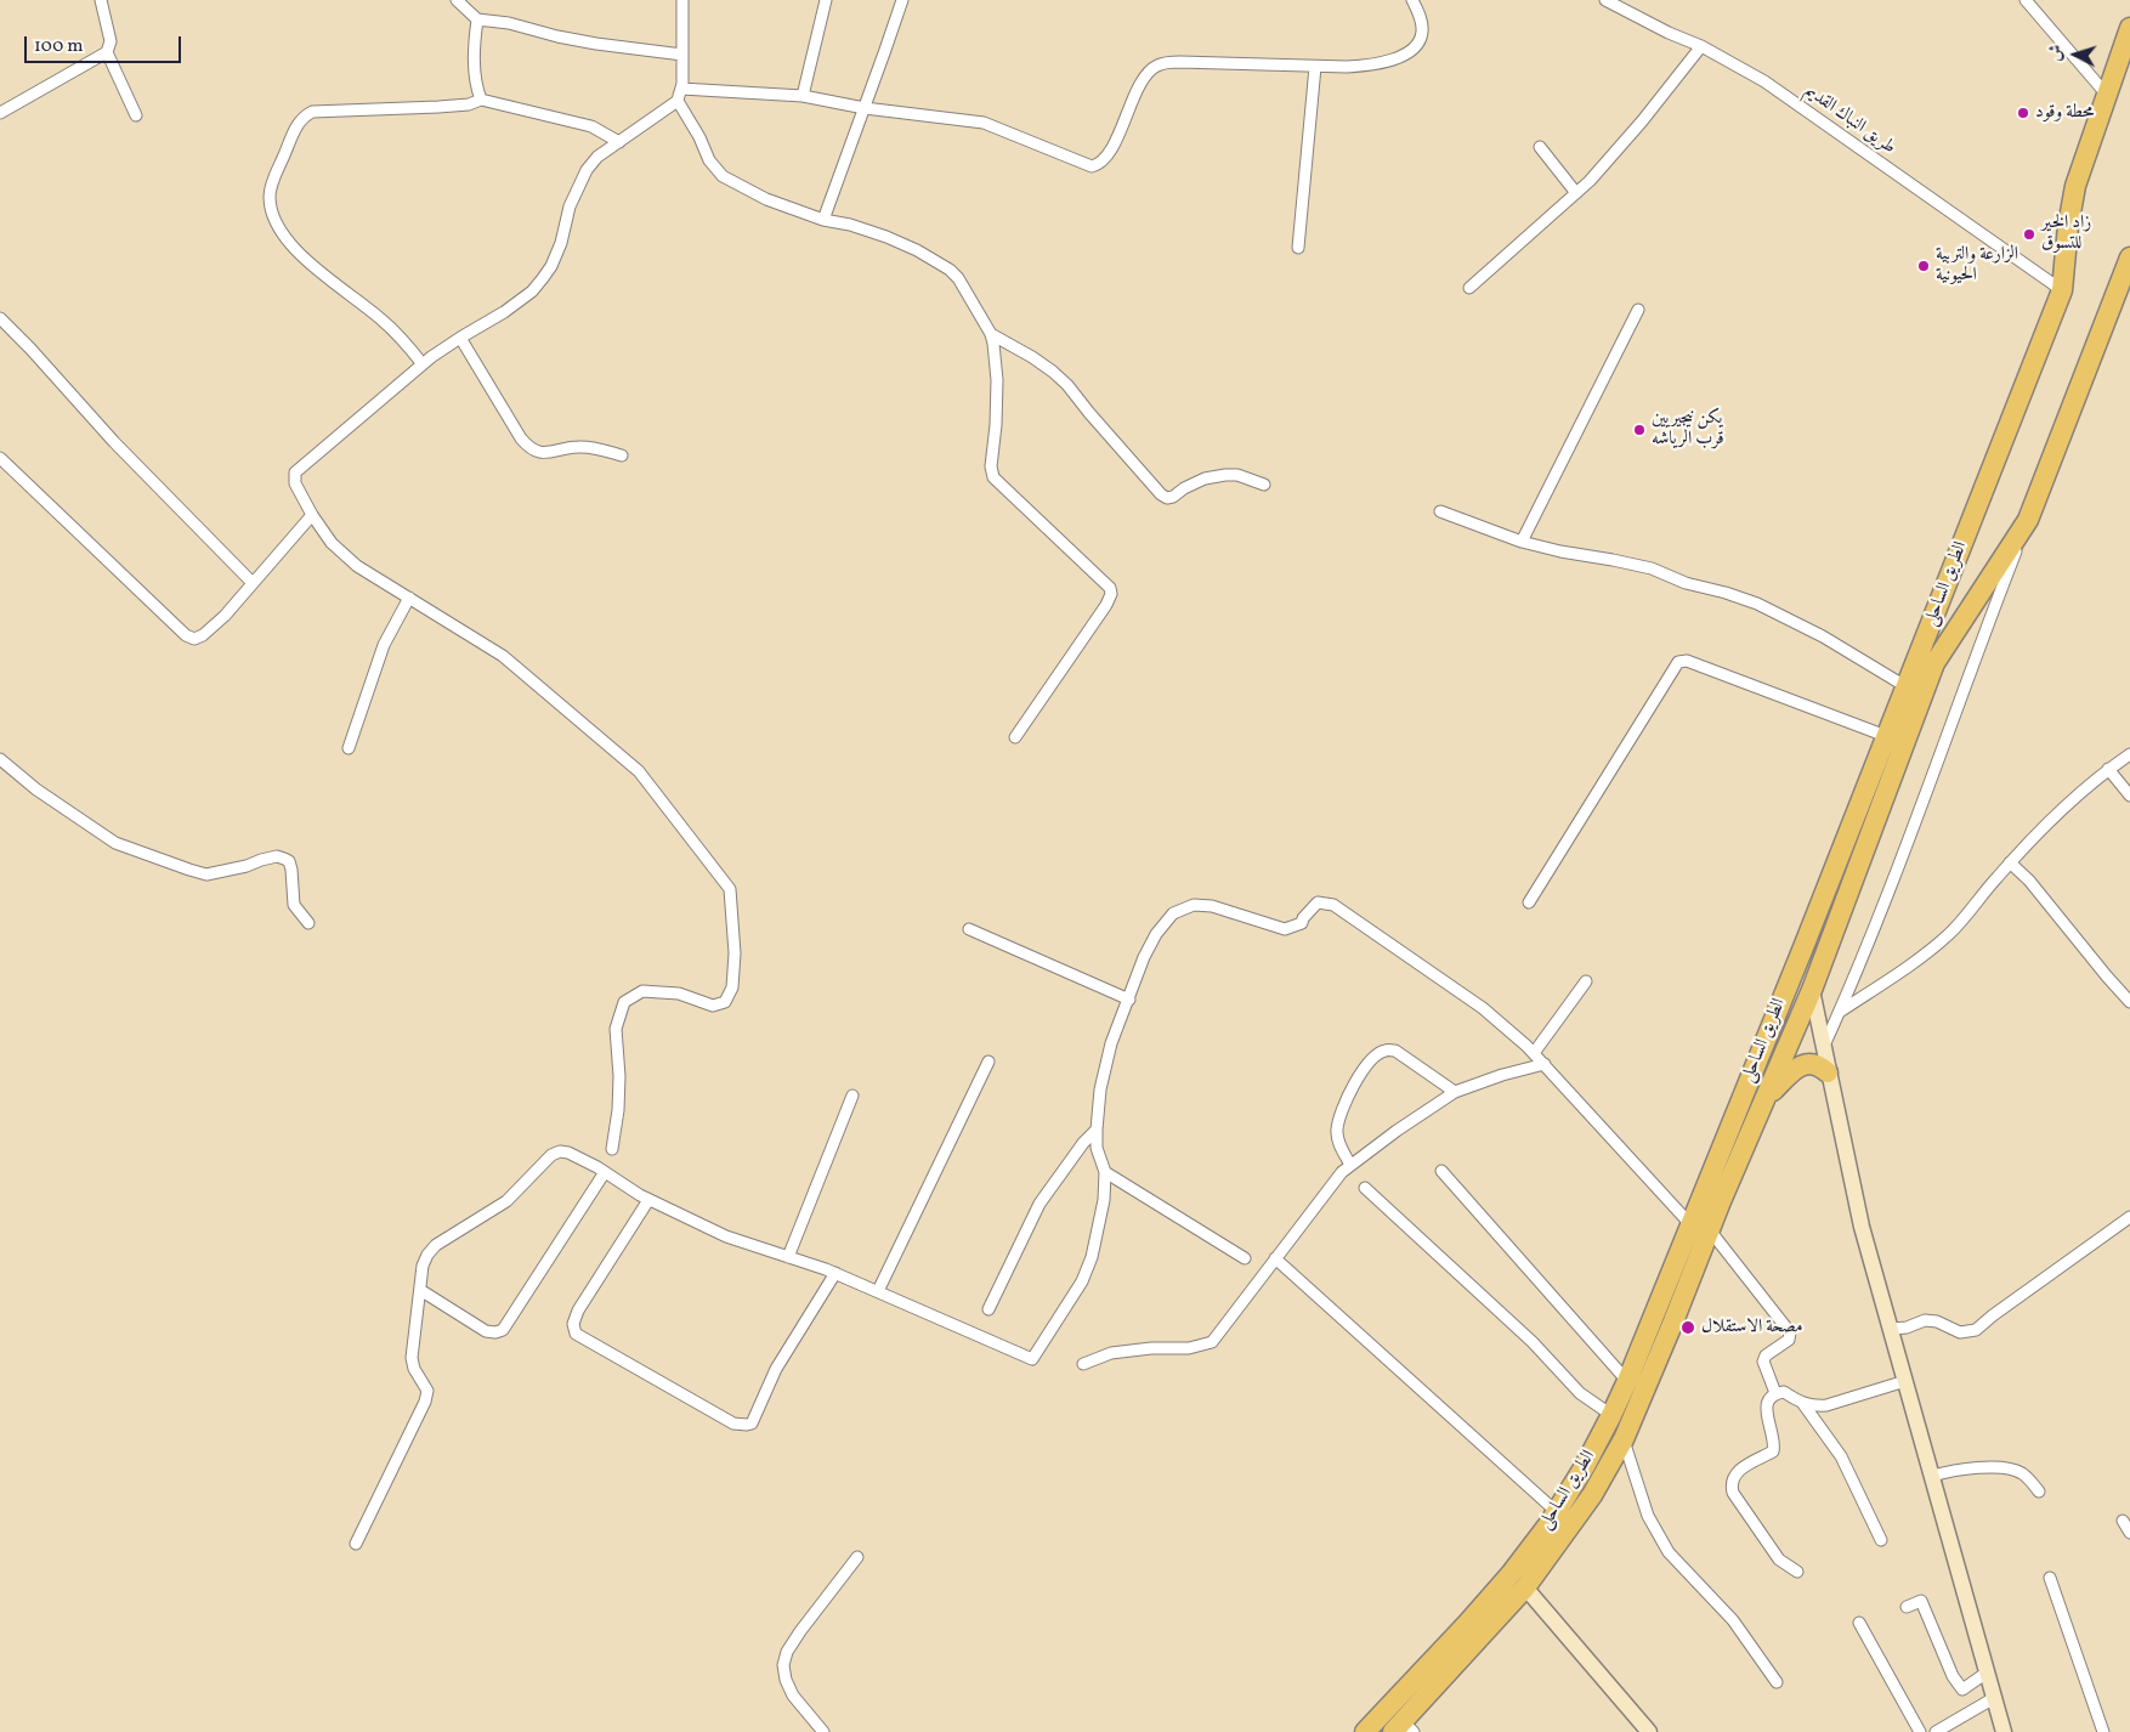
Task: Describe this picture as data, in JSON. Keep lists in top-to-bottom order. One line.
{"streets":{"highway":["الطريق الساحلى"],"street":["طريق النباك القديم"]},"crossings":[["طريق النباك القديم","الطريق الساحلى"]],"places":["محطة وقود","زاد الخير للتسوق","الزارعة والتربية الحيونية","يكن نيجيريين قرب الرياشه","مصحة الاستقلال"],"scale_bar":"100 m","north":"left"}
